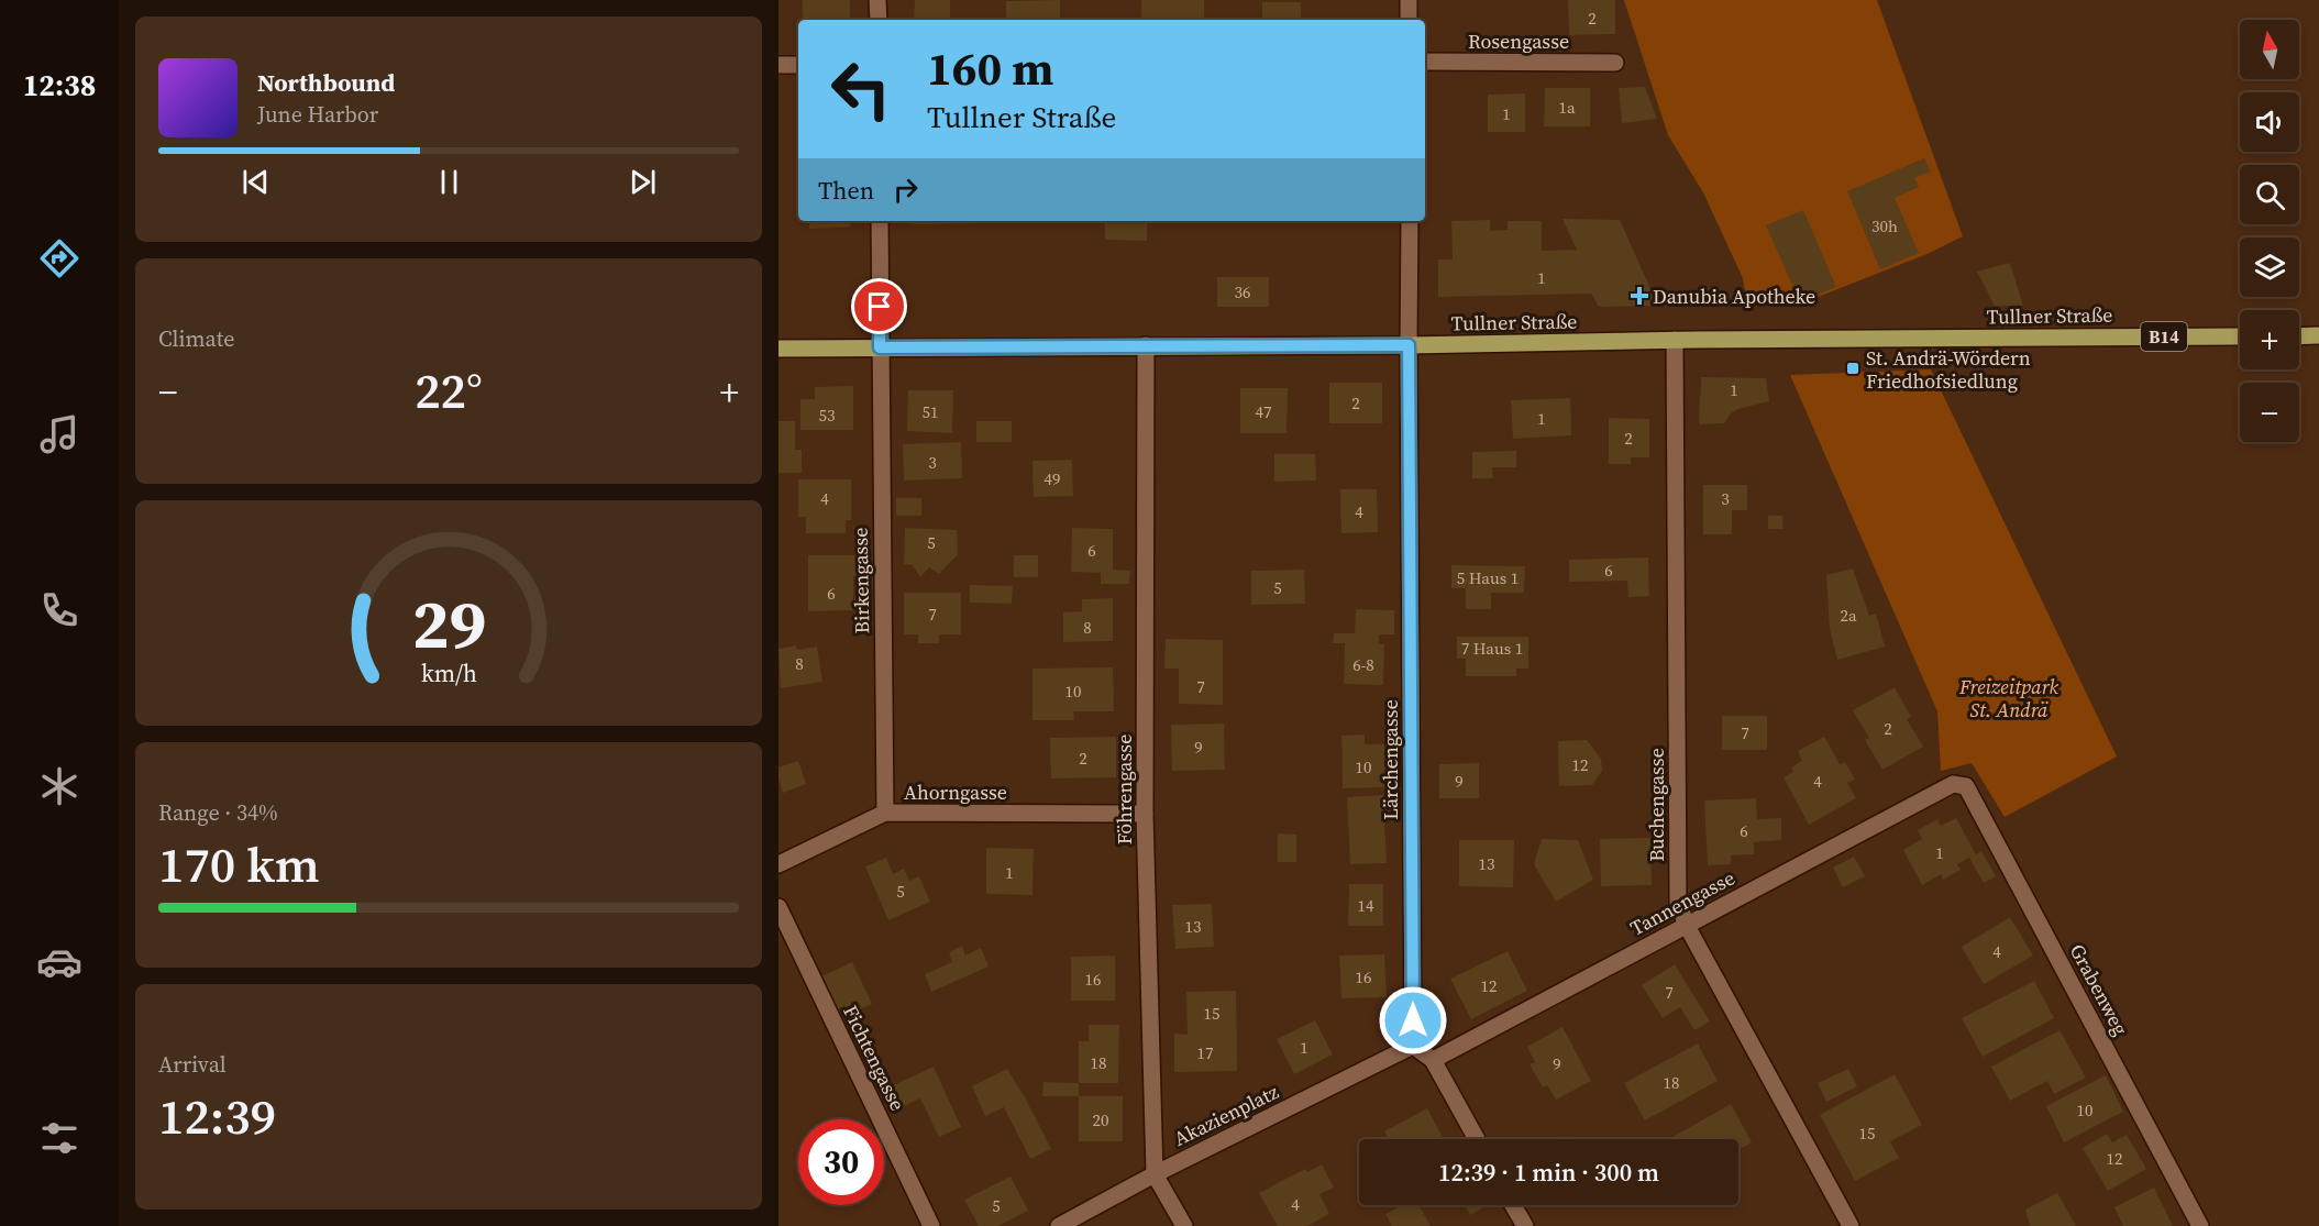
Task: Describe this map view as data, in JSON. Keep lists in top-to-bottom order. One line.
{"streets":{"main road":["Tullner Straße","B14"],"street":["Rosengasse","Birkengasse","Lärchengasse","Föhrengasse","Ahorngasse","Buchengasse","Tannengasse","Grabenweg","Fichtengasse","Akazienplatz"]},"crossings":[["Tullner Straße","Birkengasse"],["Tullner Straße","Lärchengasse"],["Tullner Straße","Föhrengasse"],["Tullner Straße","Buchengasse"],["Birkengasse","Ahorngasse"],["Lärchengasse","Akazienplatz"],["Föhrengasse","Ahorngasse"],["Föhrengasse","Akazienplatz"],["Buchengasse","Tannengasse"],["Tannengasse","Grabenweg"]],"parks":["Freizeitpark St. Andrä"],"places":{"health":["Danubia Apotheke"],"transit":["St. Andrä-Wördern Friedhofsiedlung"]},"house_numbers":["2","1a","1","30h","1","36","1","2","51","47","53","1","2","3","49","4","3","4","5","6","6","5 Haus 1","5","6","7","2a","8","7 Haus 1","8","6-8","7","10","2","7","9","2","12","10","9","4","6","1","13","1","5","14","13","4","16","16","12","7","15","1","17","18","9","18","10","20","15","12","4","5"],"north":"top","page":{"tabs":"12:38","map_buttons":["+","−"],"turn":["160 m","Tullner Straße"],"song":["Northbound","June Harbor"],"then":"Then","tile":["Climate",["Range · 34%","170 km"],["Arrival","12:39"]],"heat":["−","22°","+"],"limit":"30","trip":"12:39 · 1 min · 300 m","gauge":["29","km/h"]}}
